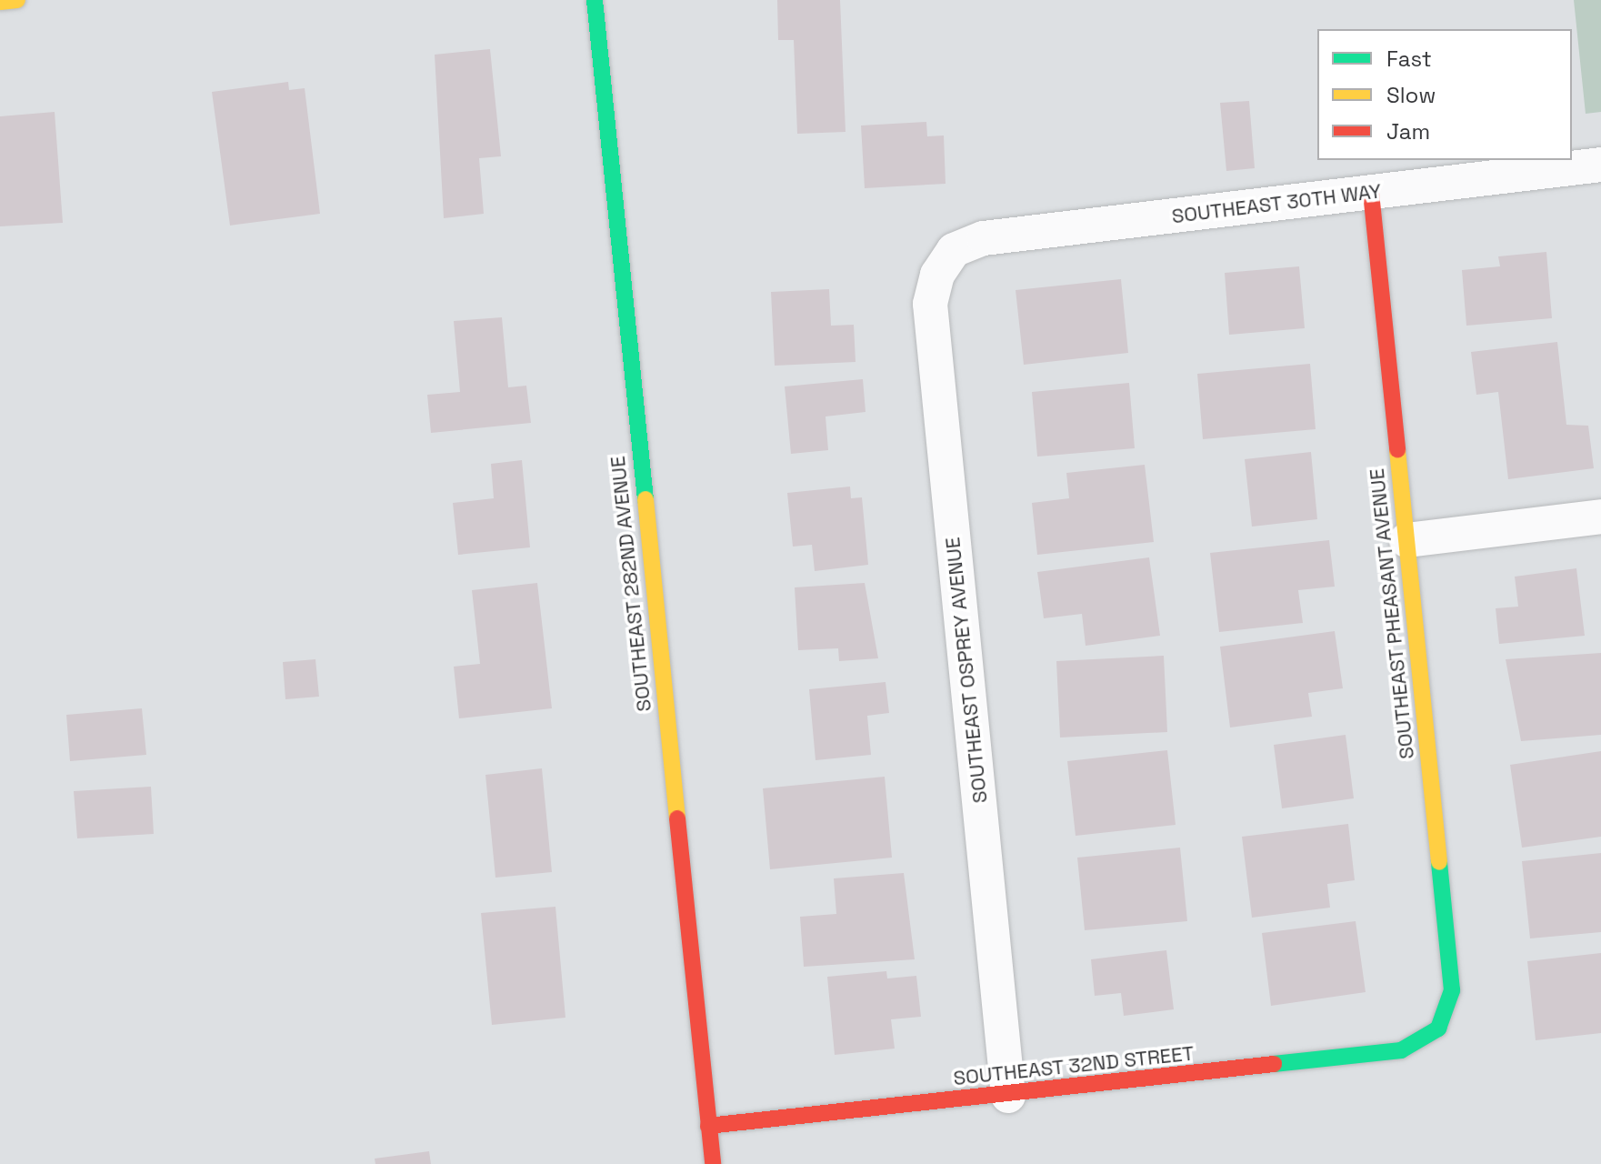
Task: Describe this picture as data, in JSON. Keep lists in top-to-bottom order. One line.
{"streets":{"street":["SOUTHEAST 30TH WAY","SOUTHEAST 282ND AVENUE","SOUTHEAST PHEASANT AVENUE","SOUTHEAST OSPREY AVENUE","SOUTHEAST 32ND STREET"]},"crossings":[["SOUTHEAST 30TH WAY","SOUTHEAST PHEASANT AVENUE"],["SOUTHEAST 30TH WAY","SOUTHEAST OSPREY AVENUE"],["SOUTHEAST 282ND AVENUE","SOUTHEAST 32ND STREET"],["SOUTHEAST PHEASANT AVENUE","SOUTHEAST 32ND STREET"],["SOUTHEAST OSPREY AVENUE","SOUTHEAST 32ND STREET"]],"legend":["Fast","Slow","Jam"]}
